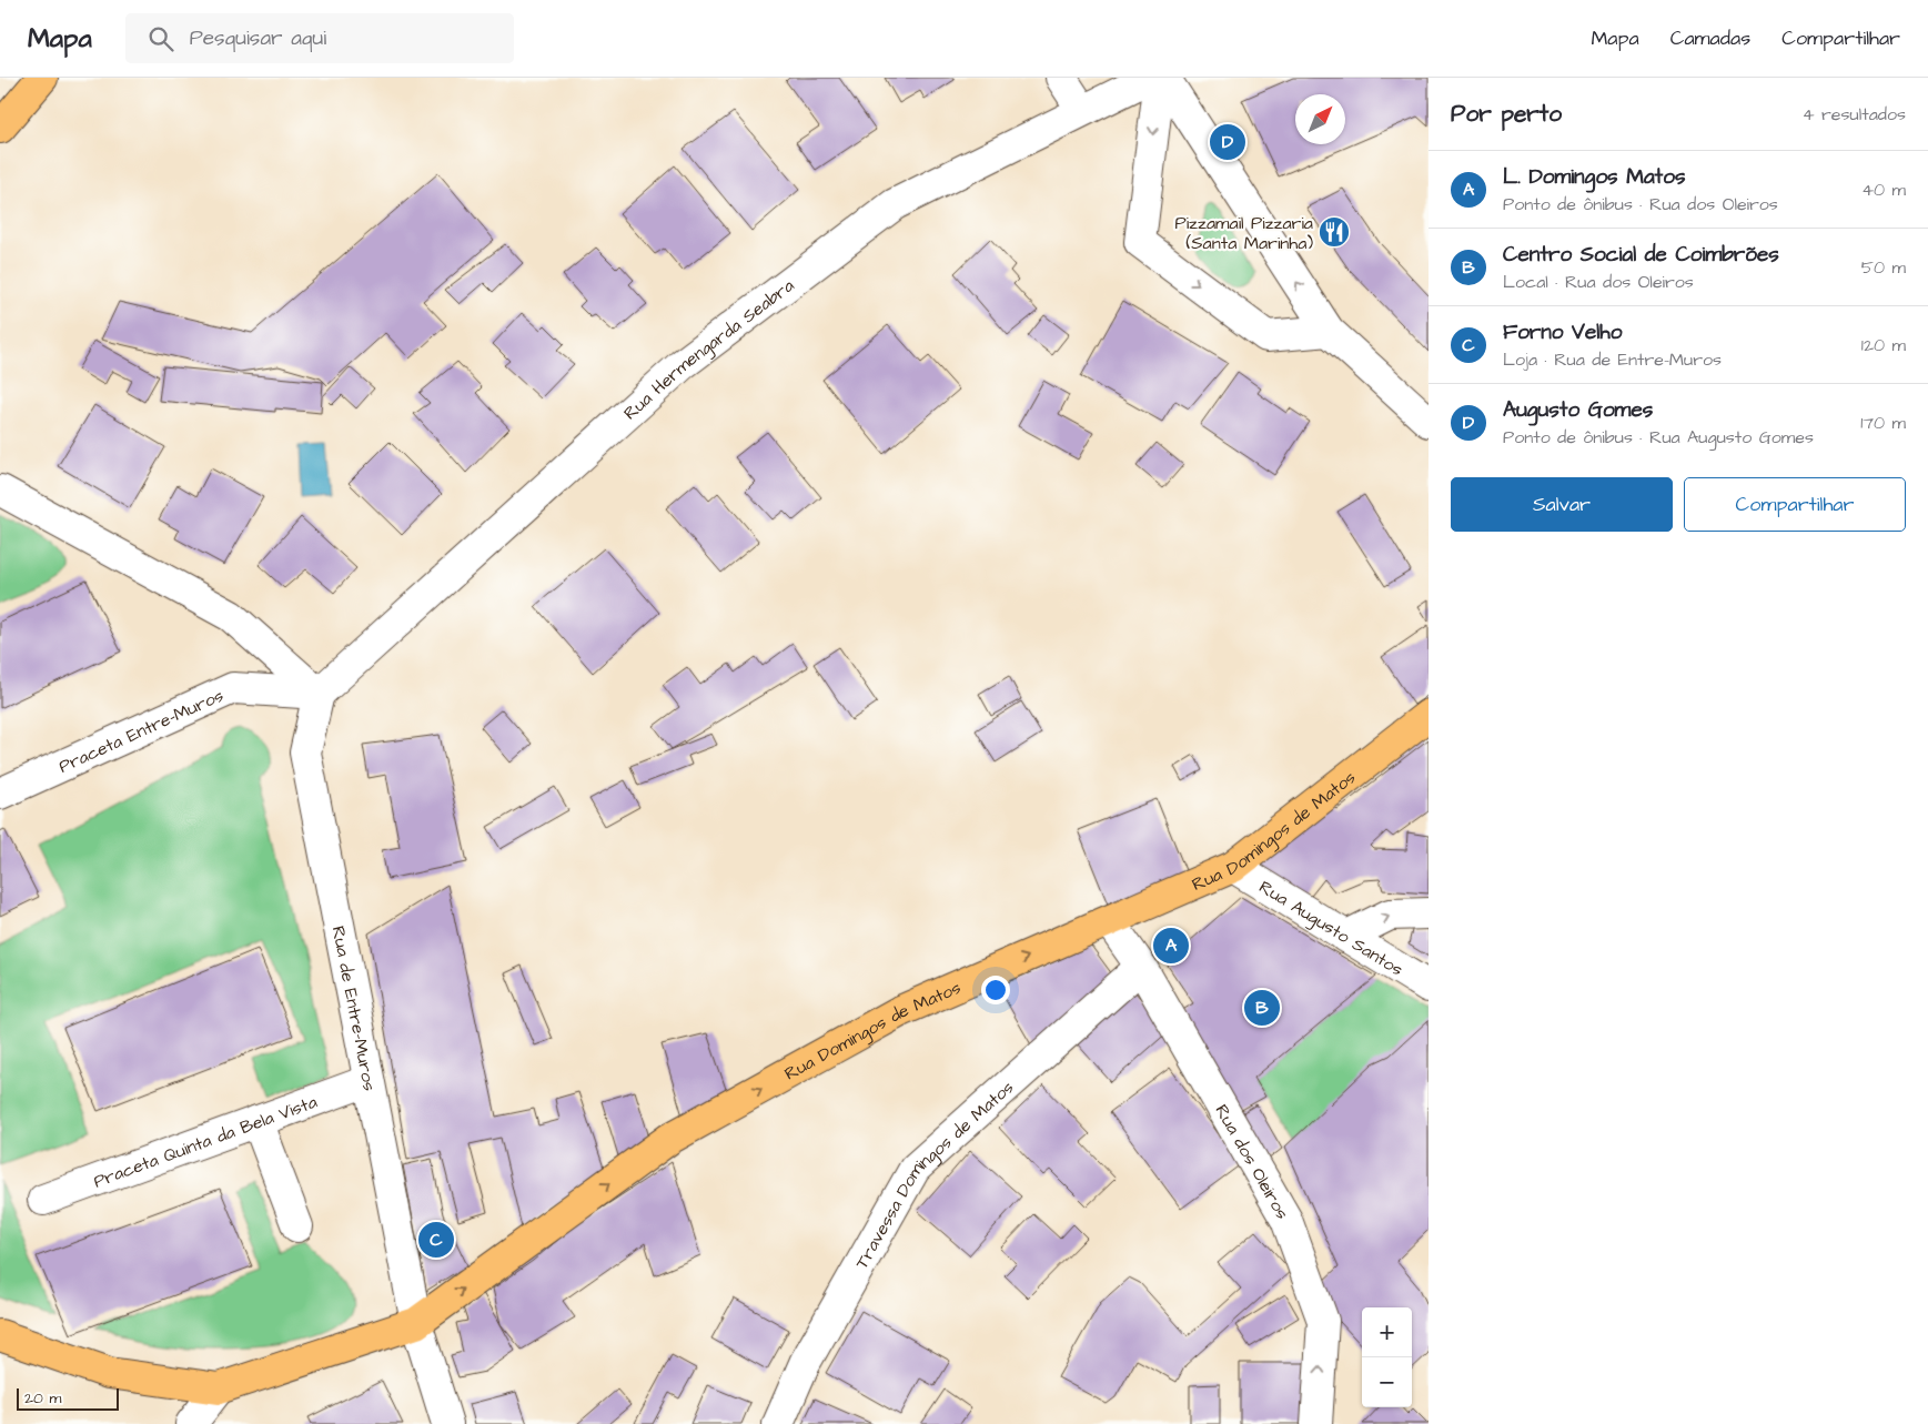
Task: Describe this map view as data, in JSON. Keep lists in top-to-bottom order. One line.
{"streets":{"main road":["Rua Domingos de Matos"],"street":["Rua Hermengarda Seabra","Praceta Entre-Muros","Rua Augusto Santos","Rua de Entre-Muros","Praceta Quinta da Bela Vista","Rua dos Oleiros","Travessa Domingos de Matos"]},"crossings":[["Rua Hermengarda Seabra","Praceta Entre-Muros"],["Rua Hermengarda Seabra","Rua de Entre-Muros"],["Praceta Entre-Muros","Rua de Entre-Muros"],["Rua Domingos de Matos","Rua Augusto Santos"],["Rua Domingos de Matos","Rua de Entre-Muros"],["Rua Domingos de Matos","Rua dos Oleiros"],["Rua de Entre-Muros","Praceta Quinta da Bela Vista"],["Rua dos Oleiros","Travessa Domingos de Matos"]],"one_way":["Rua Domingos de Matos","Rua dos Oleiros"],"places":{"restaurant":["Pizzamail Pizzaria (Santa Marinha)"]},"scale_bar":"20 m","north":"top right","page":{"header":"Mapa","search":"Pesquisar aqui","nav":["Mapa","Camadas","Compartilhar"],"heading":["Por perto","4 resultados"],"pins":["D","A","B","C"],"list":[{"mark":"A","name":"L. Domingos Matos","note":"Ponto de ônibus · Rua dos Oleiros","value":"40 m"},{"mark":"B","name":"Centro Social de Coimbrões","note":"Local · Rua dos Oleiros","value":"50 m"},{"mark":"C","name":"Forno Velho","note":"Loja · Rua de Entre-Muros","value":"120 m"},{"mark":"D","name":"Augusto Gomes","note":"Ponto de ônibus · Rua Augusto Gomes","value":"170 m"}],"buttons":["Salvar","Compartilhar"],"map_buttons":["+","−"],"scale":"20 m"}}
